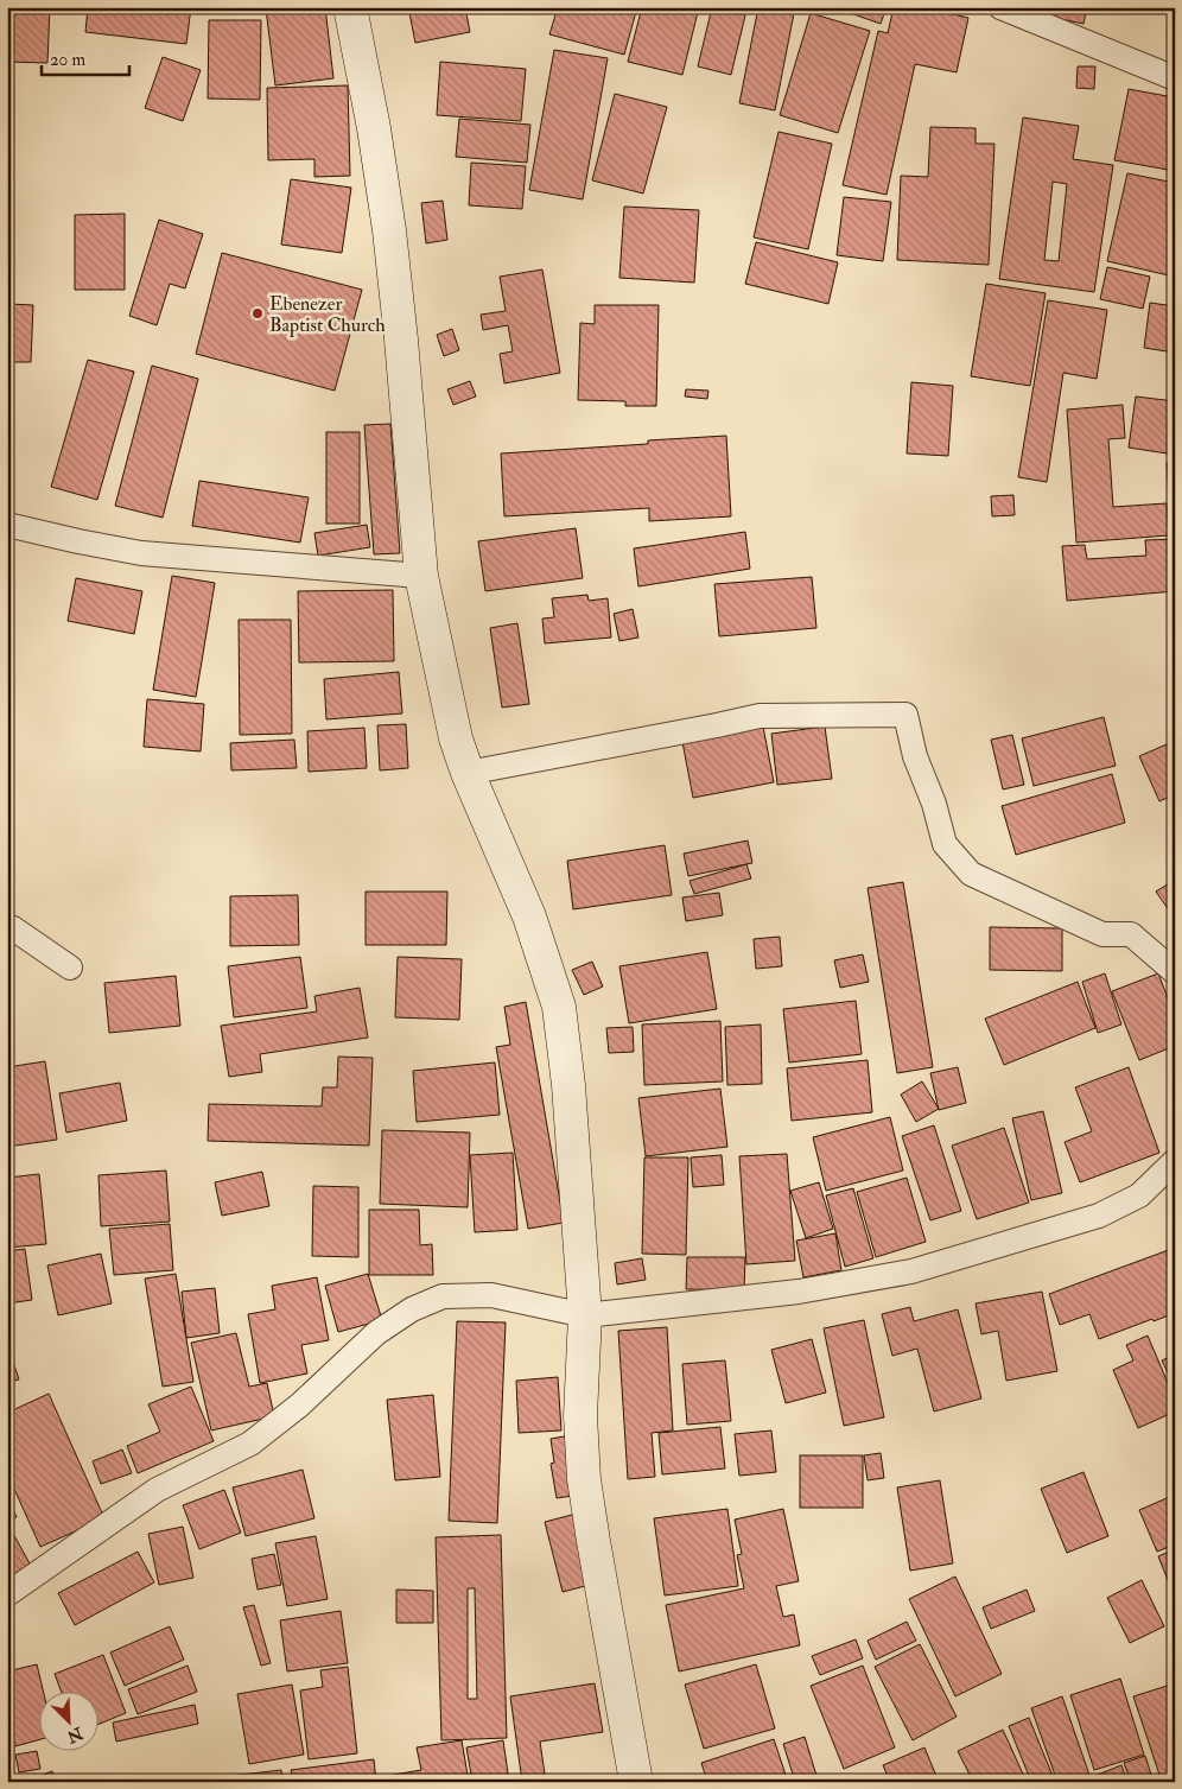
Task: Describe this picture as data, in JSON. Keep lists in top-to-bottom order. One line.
{"places":["Ebenezer Baptist Church"],"scale_bar":"20 m","north":"bottom right"}
